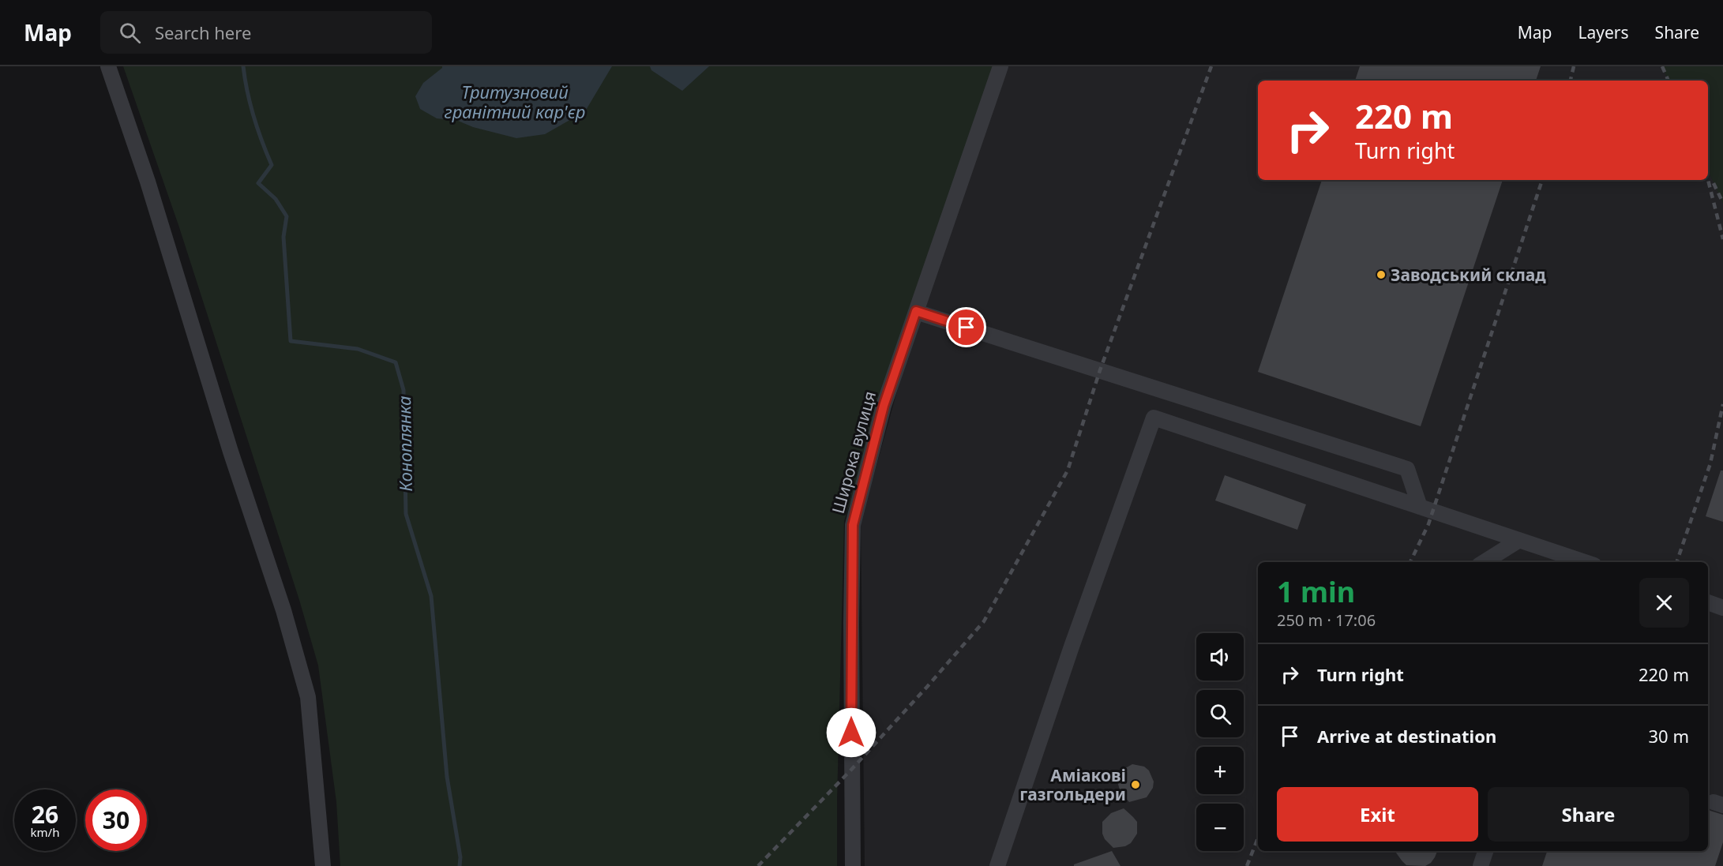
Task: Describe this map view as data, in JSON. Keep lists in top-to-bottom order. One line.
{"streets":{"street":["Широка вулиця"]},"water":["Тритузновий гранітний кар'єр","Коноплянка"],"places":["Заводський склад","Аміакові газгольдери"],"page":{"header":"Map","search":"Search here","nav":["Map","Layers","Share"],"turn":["220 m","Turn right"],"heading":["1 min","250 m · 17:06"],"map_buttons":["+","−"],"list":[{"name":"Turn right","value":"220 m"},{"name":"Arrive at destination","value":"30 m"}],"buttons":["Exit","Share"],"speed":"26 km/h","limit":"30"}}
